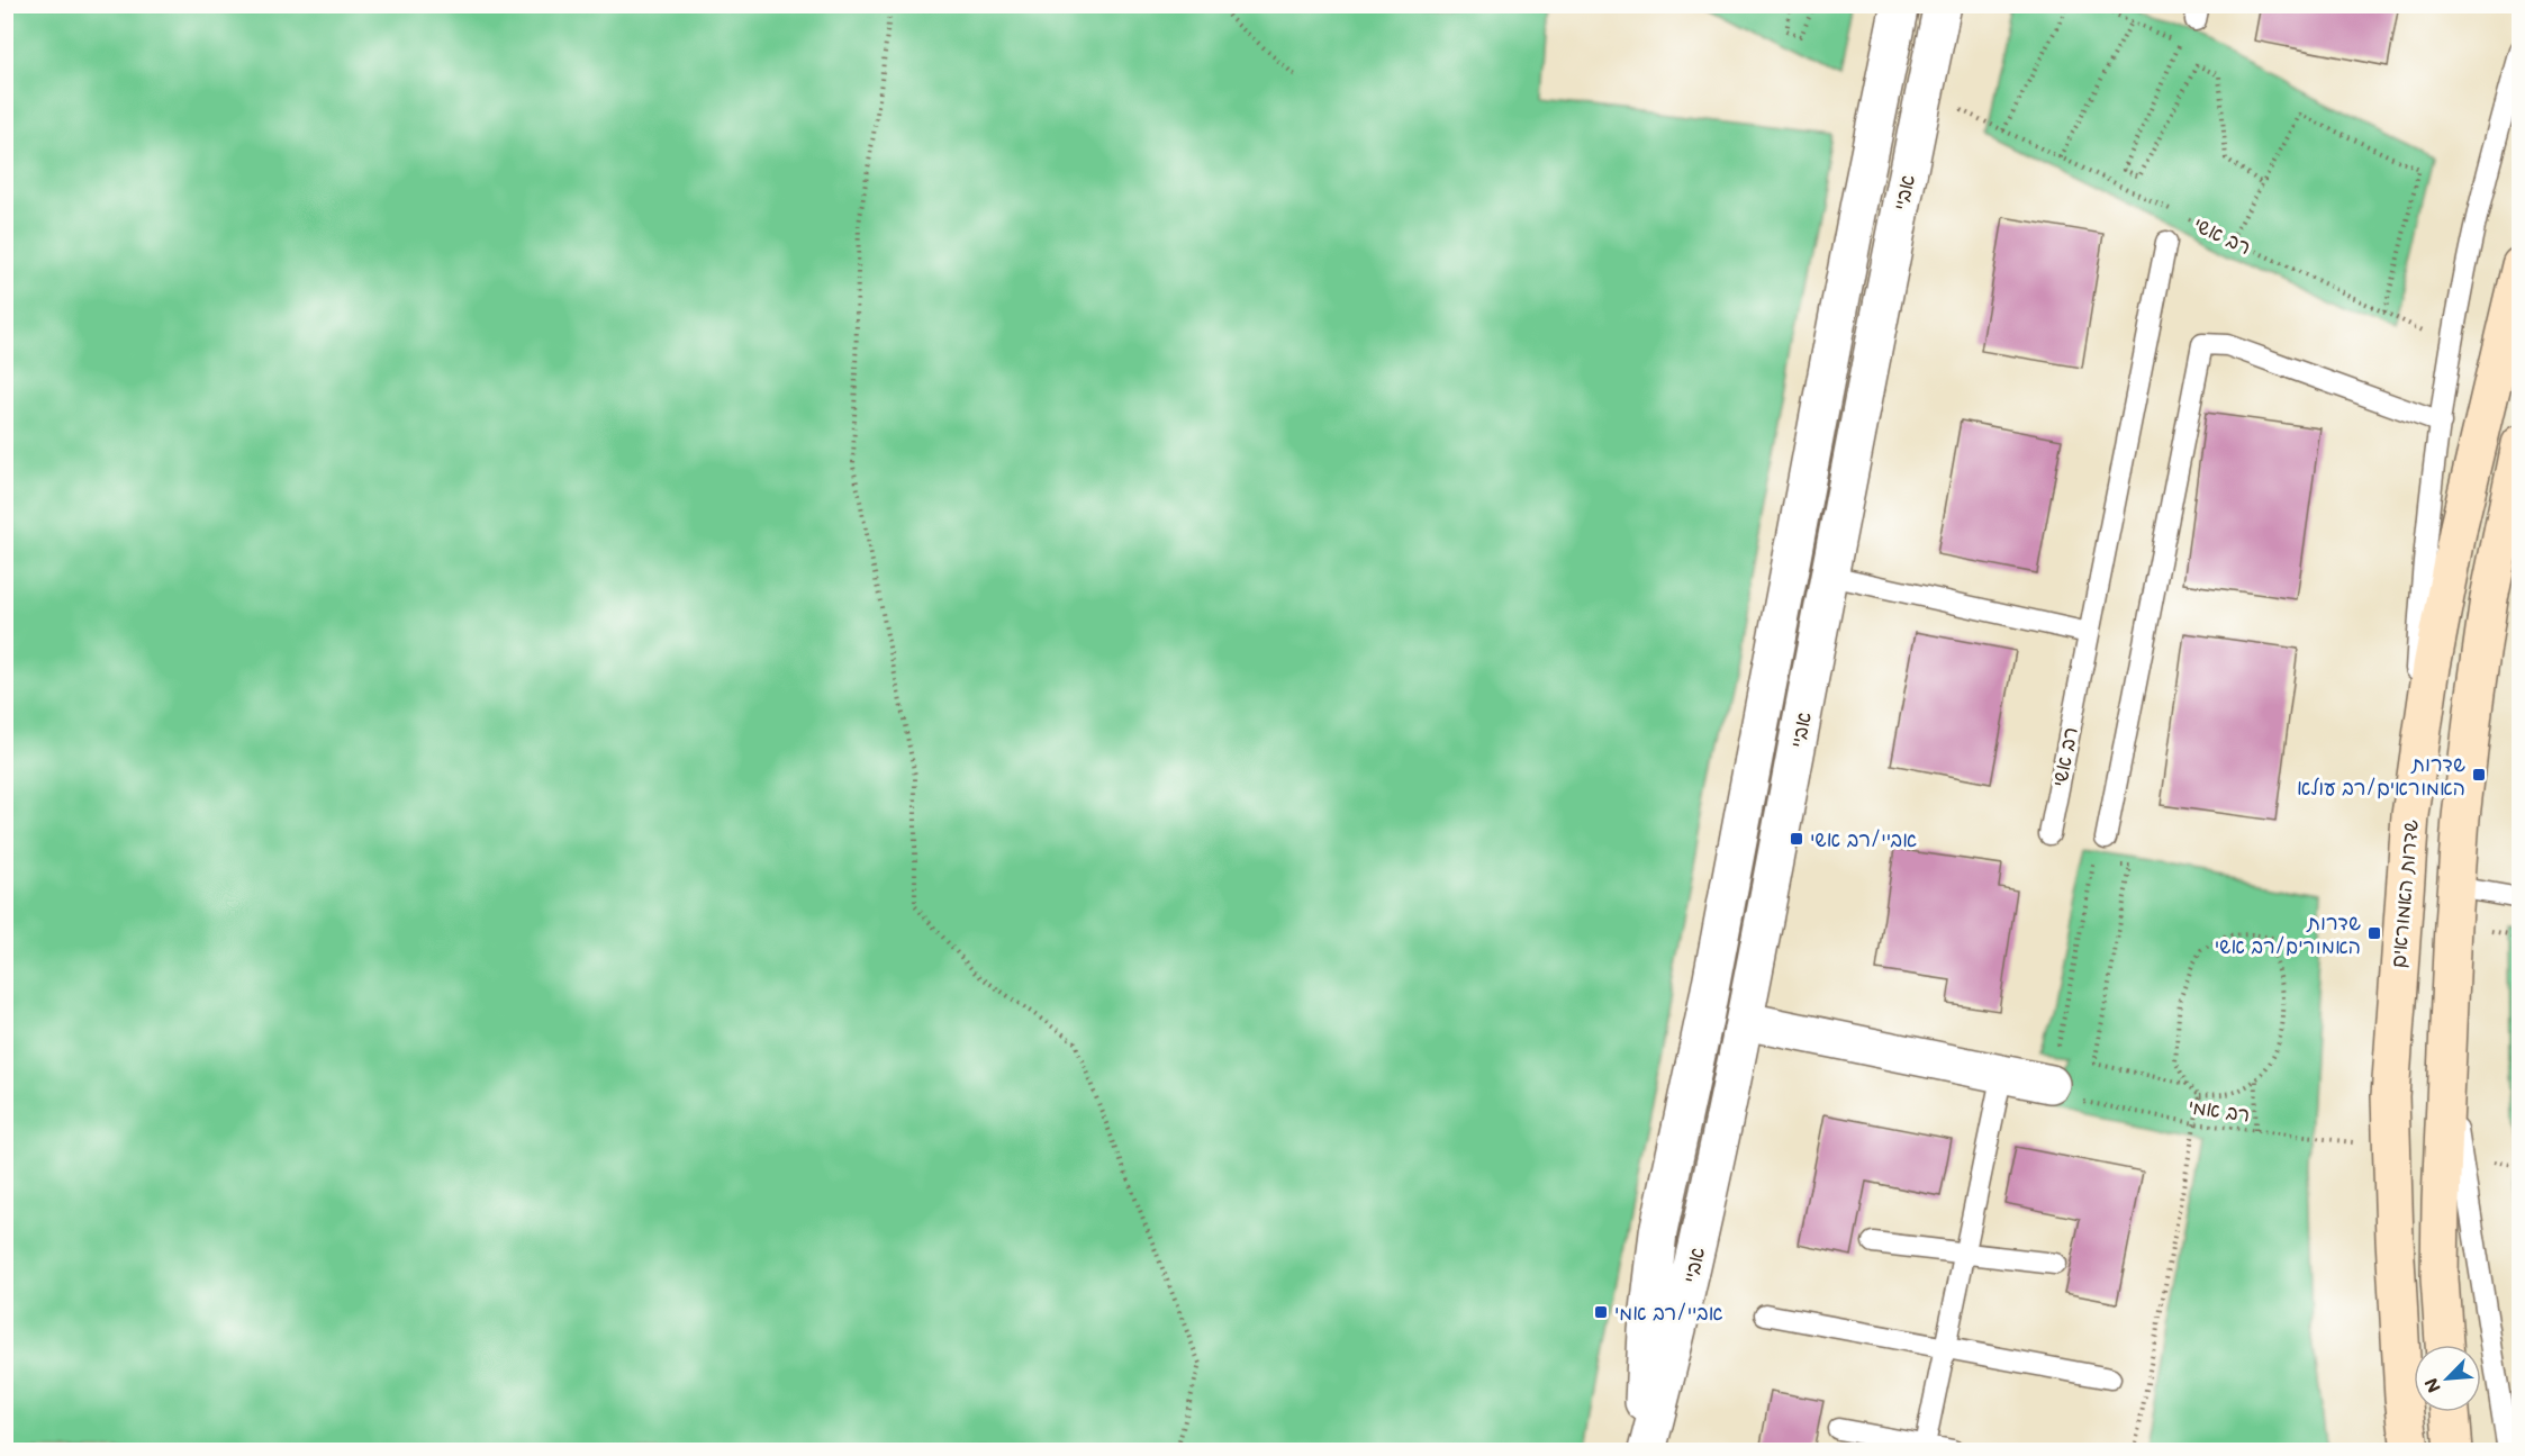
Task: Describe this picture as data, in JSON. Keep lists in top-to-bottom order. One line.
{"streets":{"main road":["שדרות האמוראים"],"street":["אביי"],"lane":["רב אשי"],"path":["רב אמי"]},"crossings":[["אביי","רב אשי"],["שדרות האמוראים","רב אמי"]],"places":{"transit":["שדרות האמוראים/רב עולא","אביי/רב אשי","שדרות האמורים/רב אשי","אביי/רב אמי"]},"north":"bottom left"}
